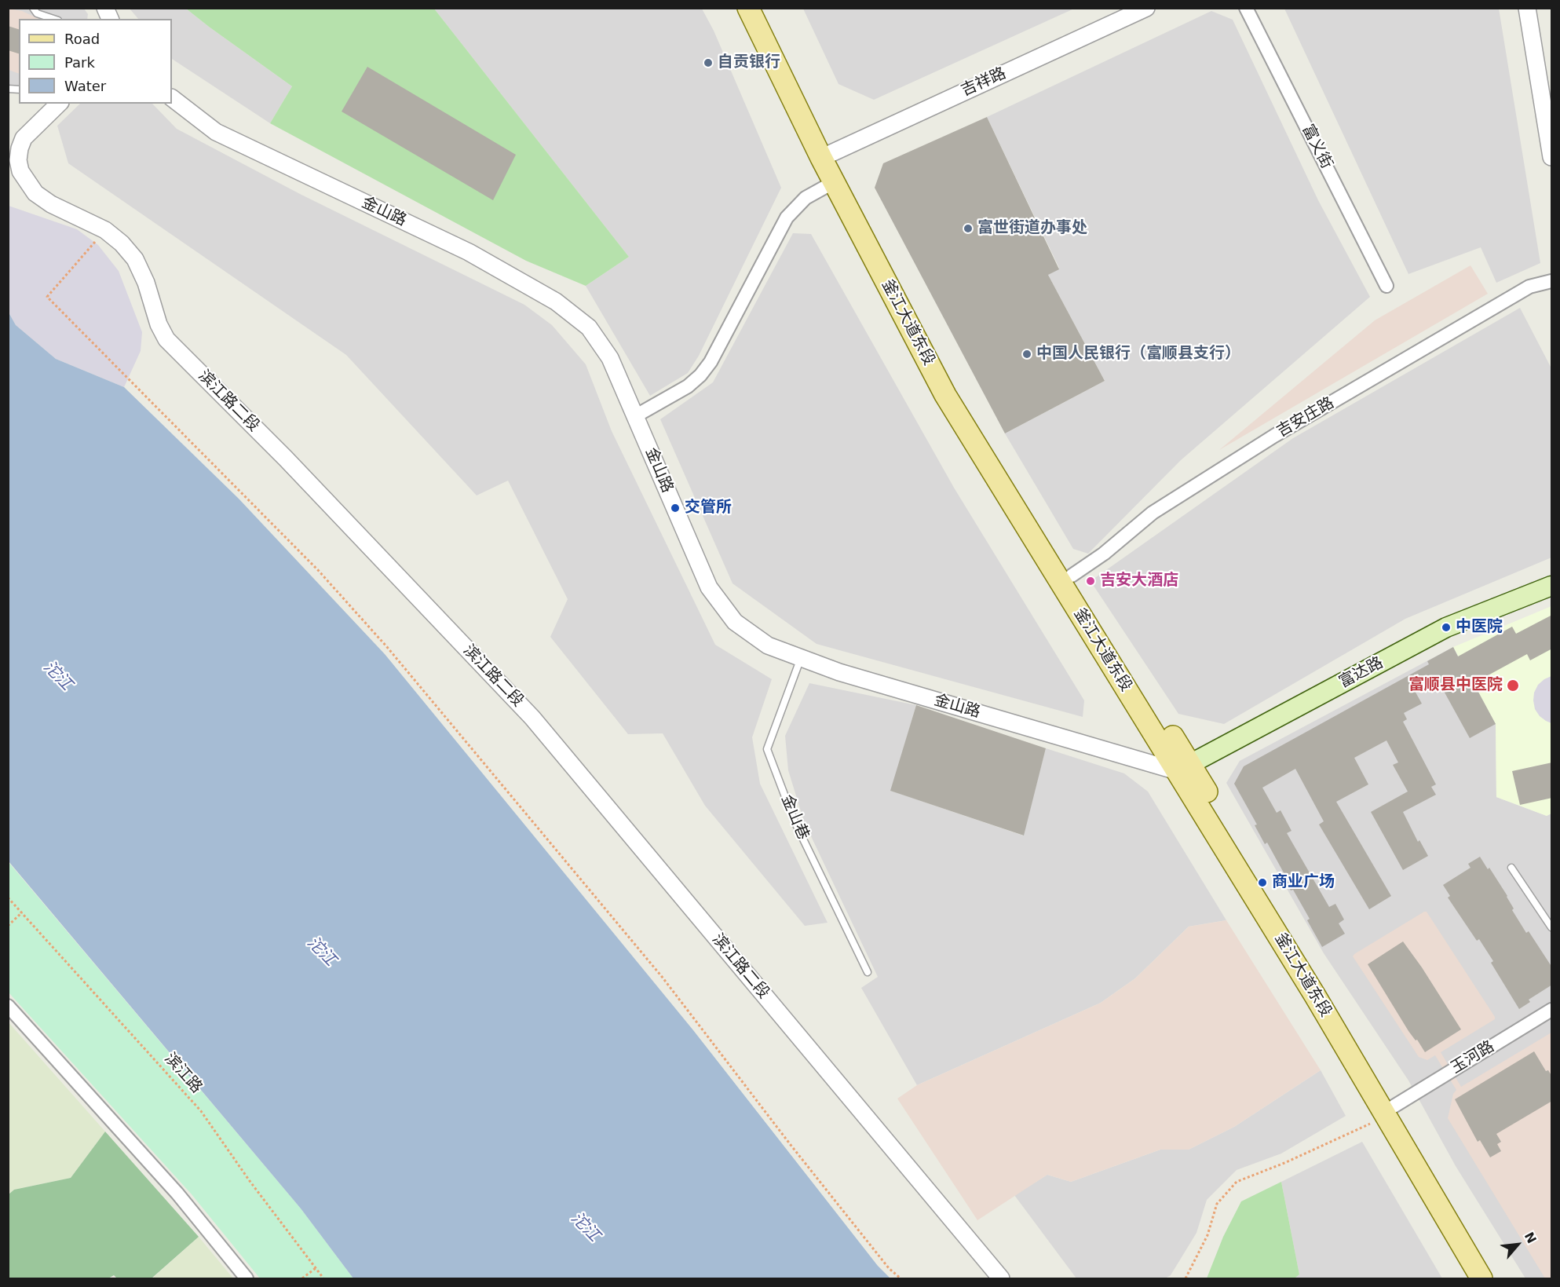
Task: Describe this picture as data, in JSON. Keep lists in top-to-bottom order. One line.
{"streets":{"main road":["釜江大道东段","富达路"],"street":["吉祥路","富义街","金山路","滨江路二段","吉安庄路","玉河路"],"lane":["金山巷"],"path":["滨江路"]},"crossings":[["吉祥路","釜江大道东段"],["金山路","釜江大道东段"],["金山路","富达路"],["金山路","金山巷"],["釜江大道东段","吉安庄路"],["釜江大道东段","富达路"],["釜江大道东段","玉河路"]],"water":["沱江"],"places":["自贡银行","富世街道办事处","中国人民银行（富顺县支行）","交管所","吉安大酒店","中医院","富顺县中医院","商业广场"],"legend":["Road","Park","Water"],"north":"top right"}
